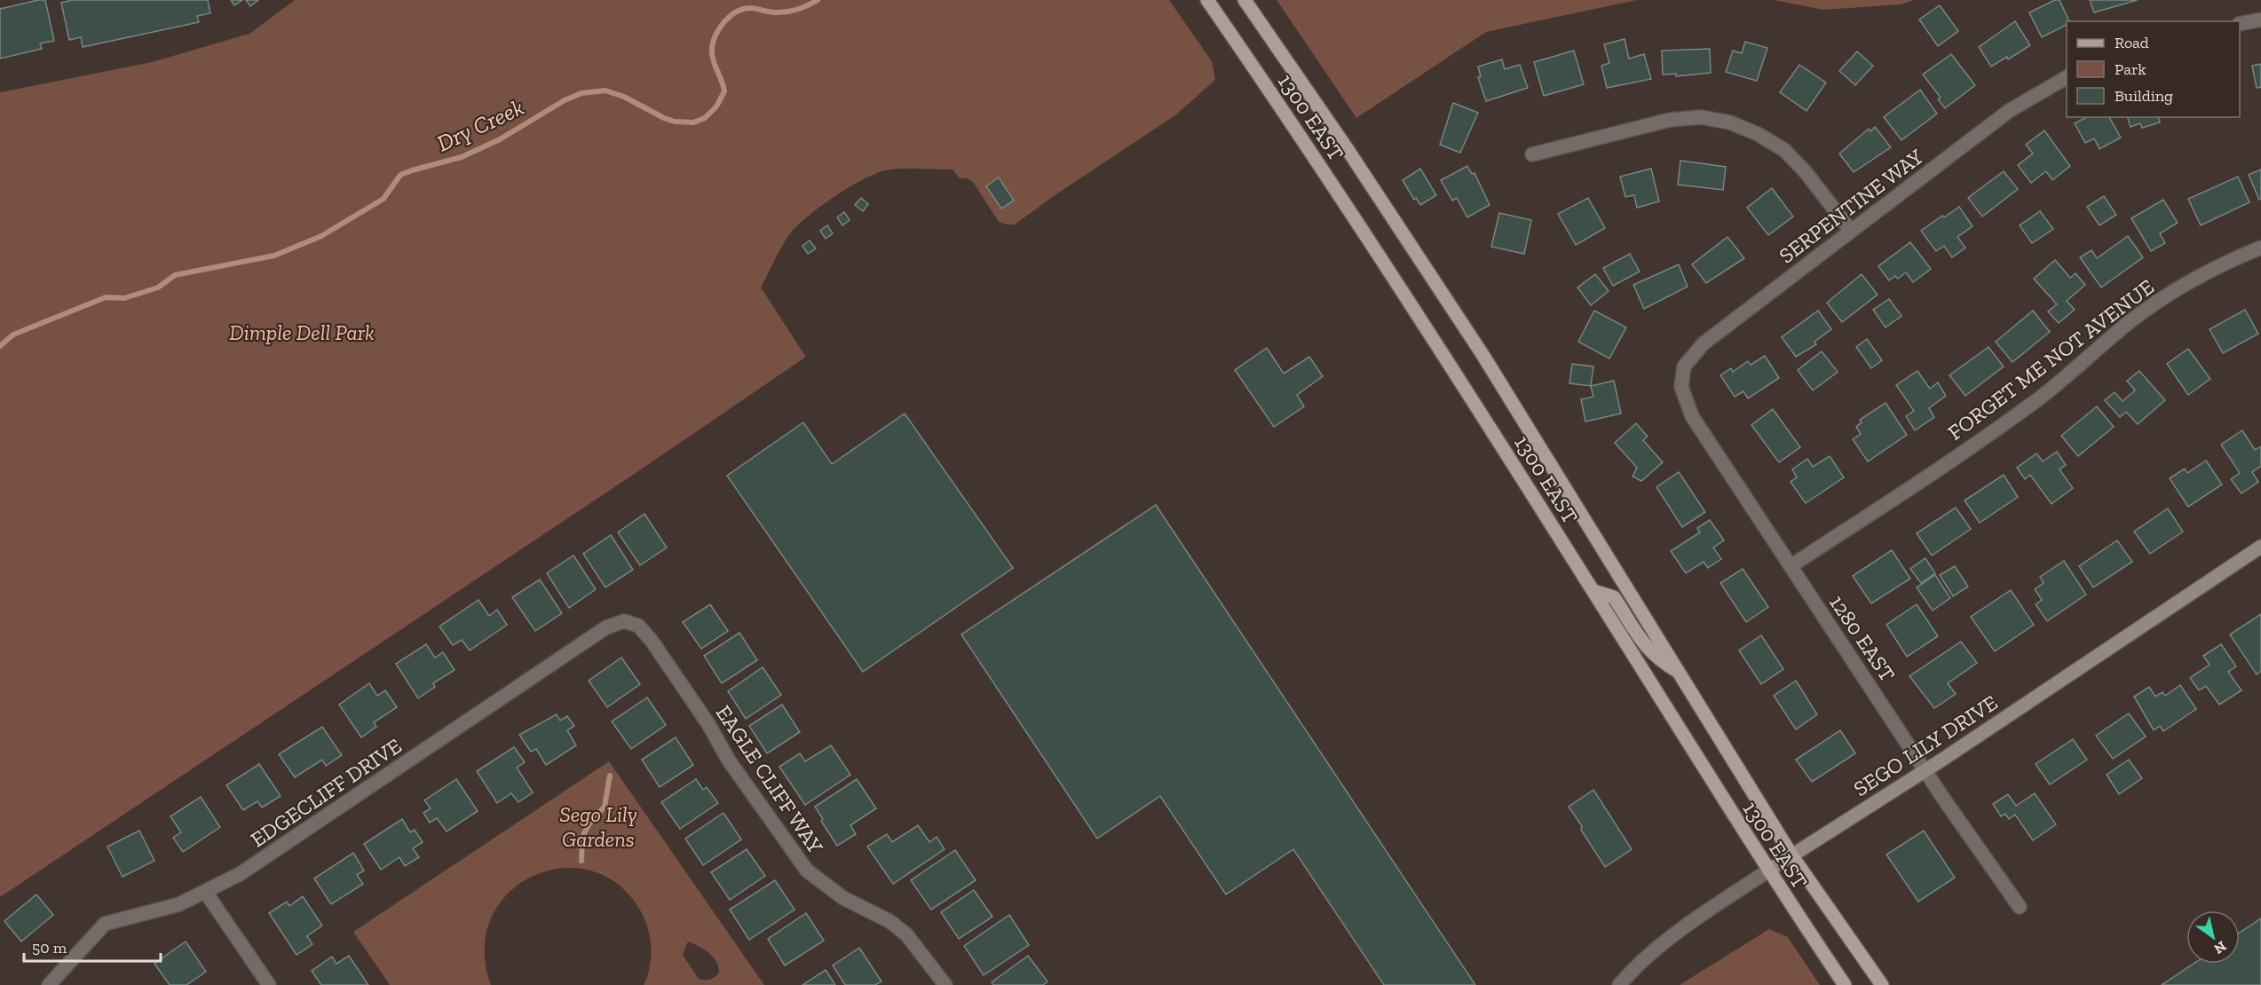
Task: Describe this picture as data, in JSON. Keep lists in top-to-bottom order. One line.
{"streets":{"main road":["1300 EAST","SEGO LILY DRIVE"],"street":["SERPENTINE WAY","FORGET ME NOT AVENUE","1280 EAST","EAGLE CLIFF WAY","EDGECLIFF DRIVE"]},"crossings":[["1300 EAST","SEGO LILY DRIVE"],["SERPENTINE WAY","1280 EAST"],["FORGET ME NOT AVENUE","1280 EAST"],["1280 EAST","SEGO LILY DRIVE"],["EAGLE CLIFF WAY","EDGECLIFF DRIVE"]],"water":["Dry Creek"],"parks":["Dimple Dell Park","Sego Lily Gardens"],"legend":["Road","Park","Building"],"scale_bar":"50 m","north":"bottom right"}
